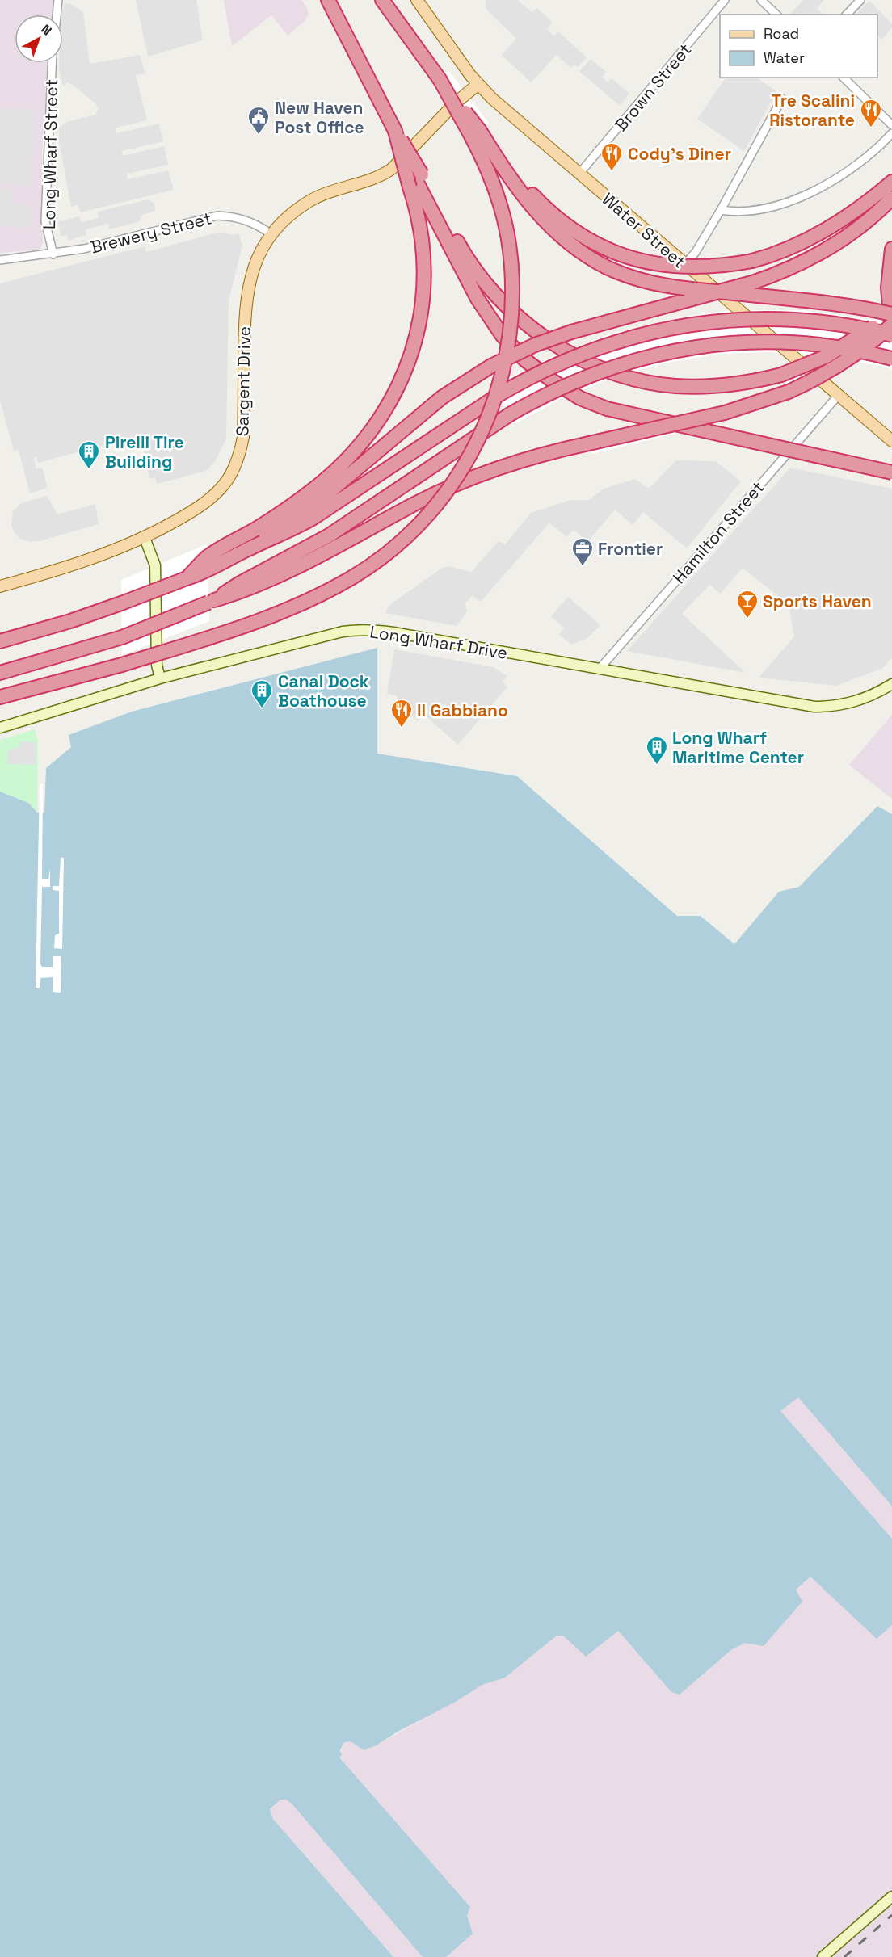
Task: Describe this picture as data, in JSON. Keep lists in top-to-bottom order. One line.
{"streets":{"main road":["Water Street","Sargent Drive","Long Wharf Drive"],"street":["Brown Street","Long Wharf Street","Brewery Street","Hamilton Street"]},"crossings":[["Brown Street","Water Street"],["Long Wharf Street","Brewery Street"],["Water Street","Hamilton Street"],["Brewery Street","Sargent Drive"],["Hamilton Street","Long Wharf Drive"]],"places":{"restaurant":["Tre Scalini Ristorante","Cody’s Diner","Il Gabbiano"],"public building":["New Haven Post Office"],"building":["Pirelli Tire Building","Canal Dock Boathouse","Long Wharf Maritime Center"],"office":["Frontier"],"bar":["Sports Haven"]},"legend":["Road","Water"],"north":"top right"}
